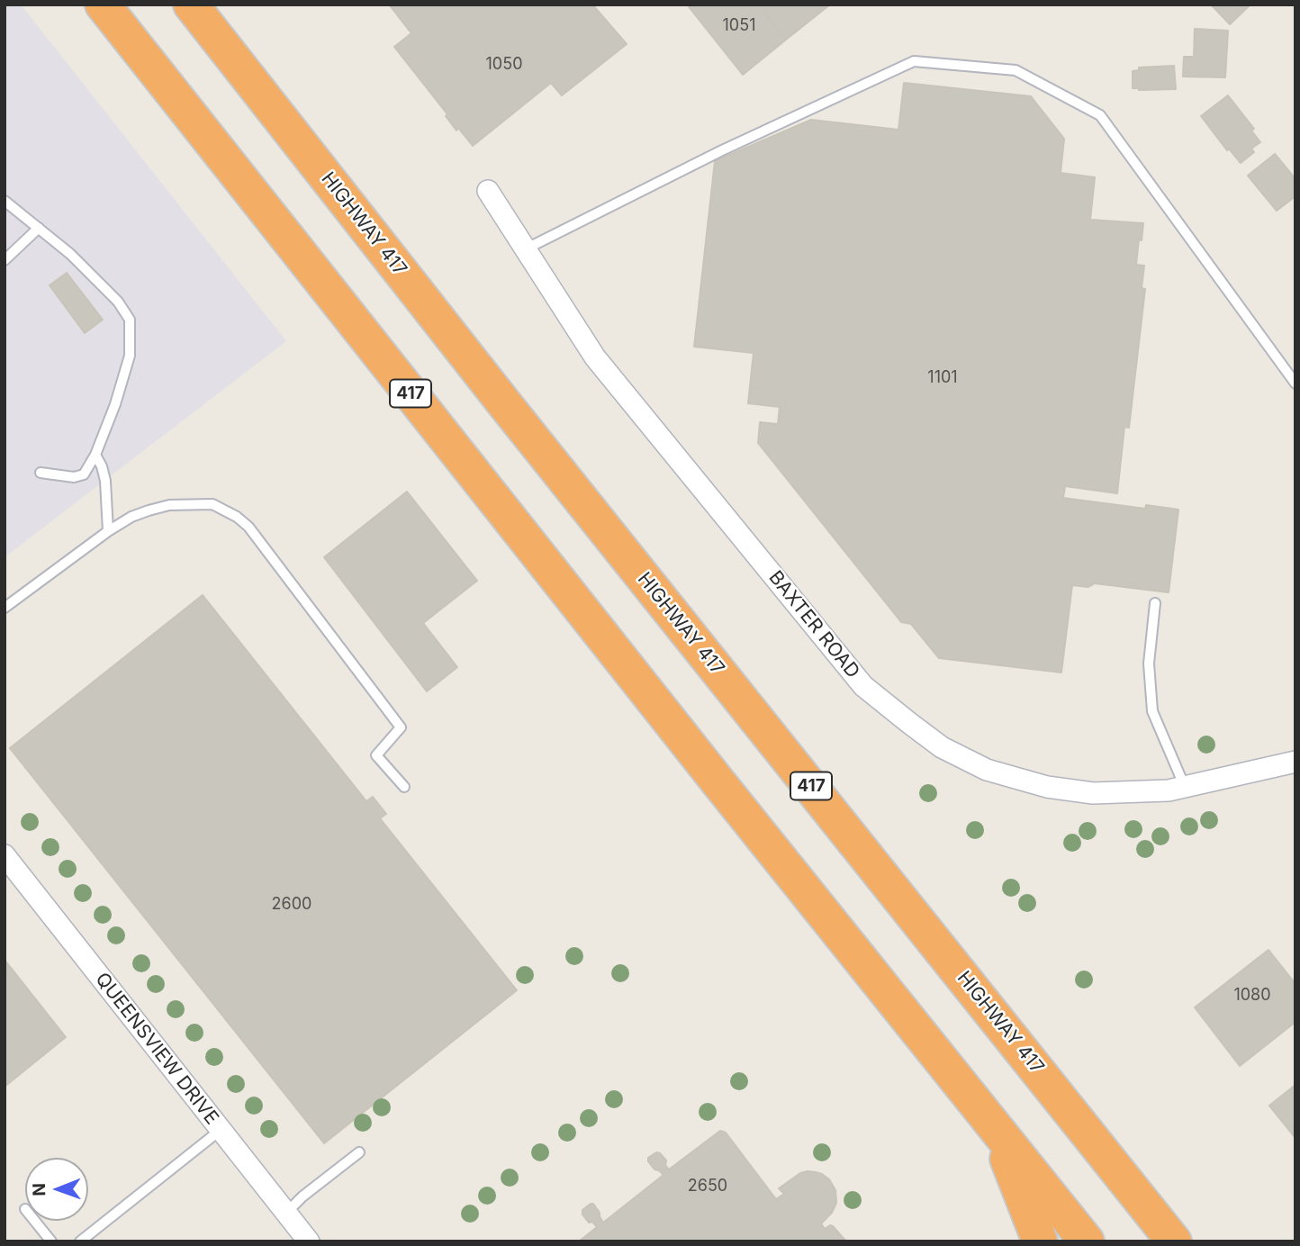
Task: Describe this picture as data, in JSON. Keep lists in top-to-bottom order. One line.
{"streets":{"highway":["HIGHWAY 417","417"],"street":["BAXTER ROAD","QUEENSVIEW DRIVE"]},"house_numbers":["1051","1050","1101","2600","1080","2650"],"north":"left"}
